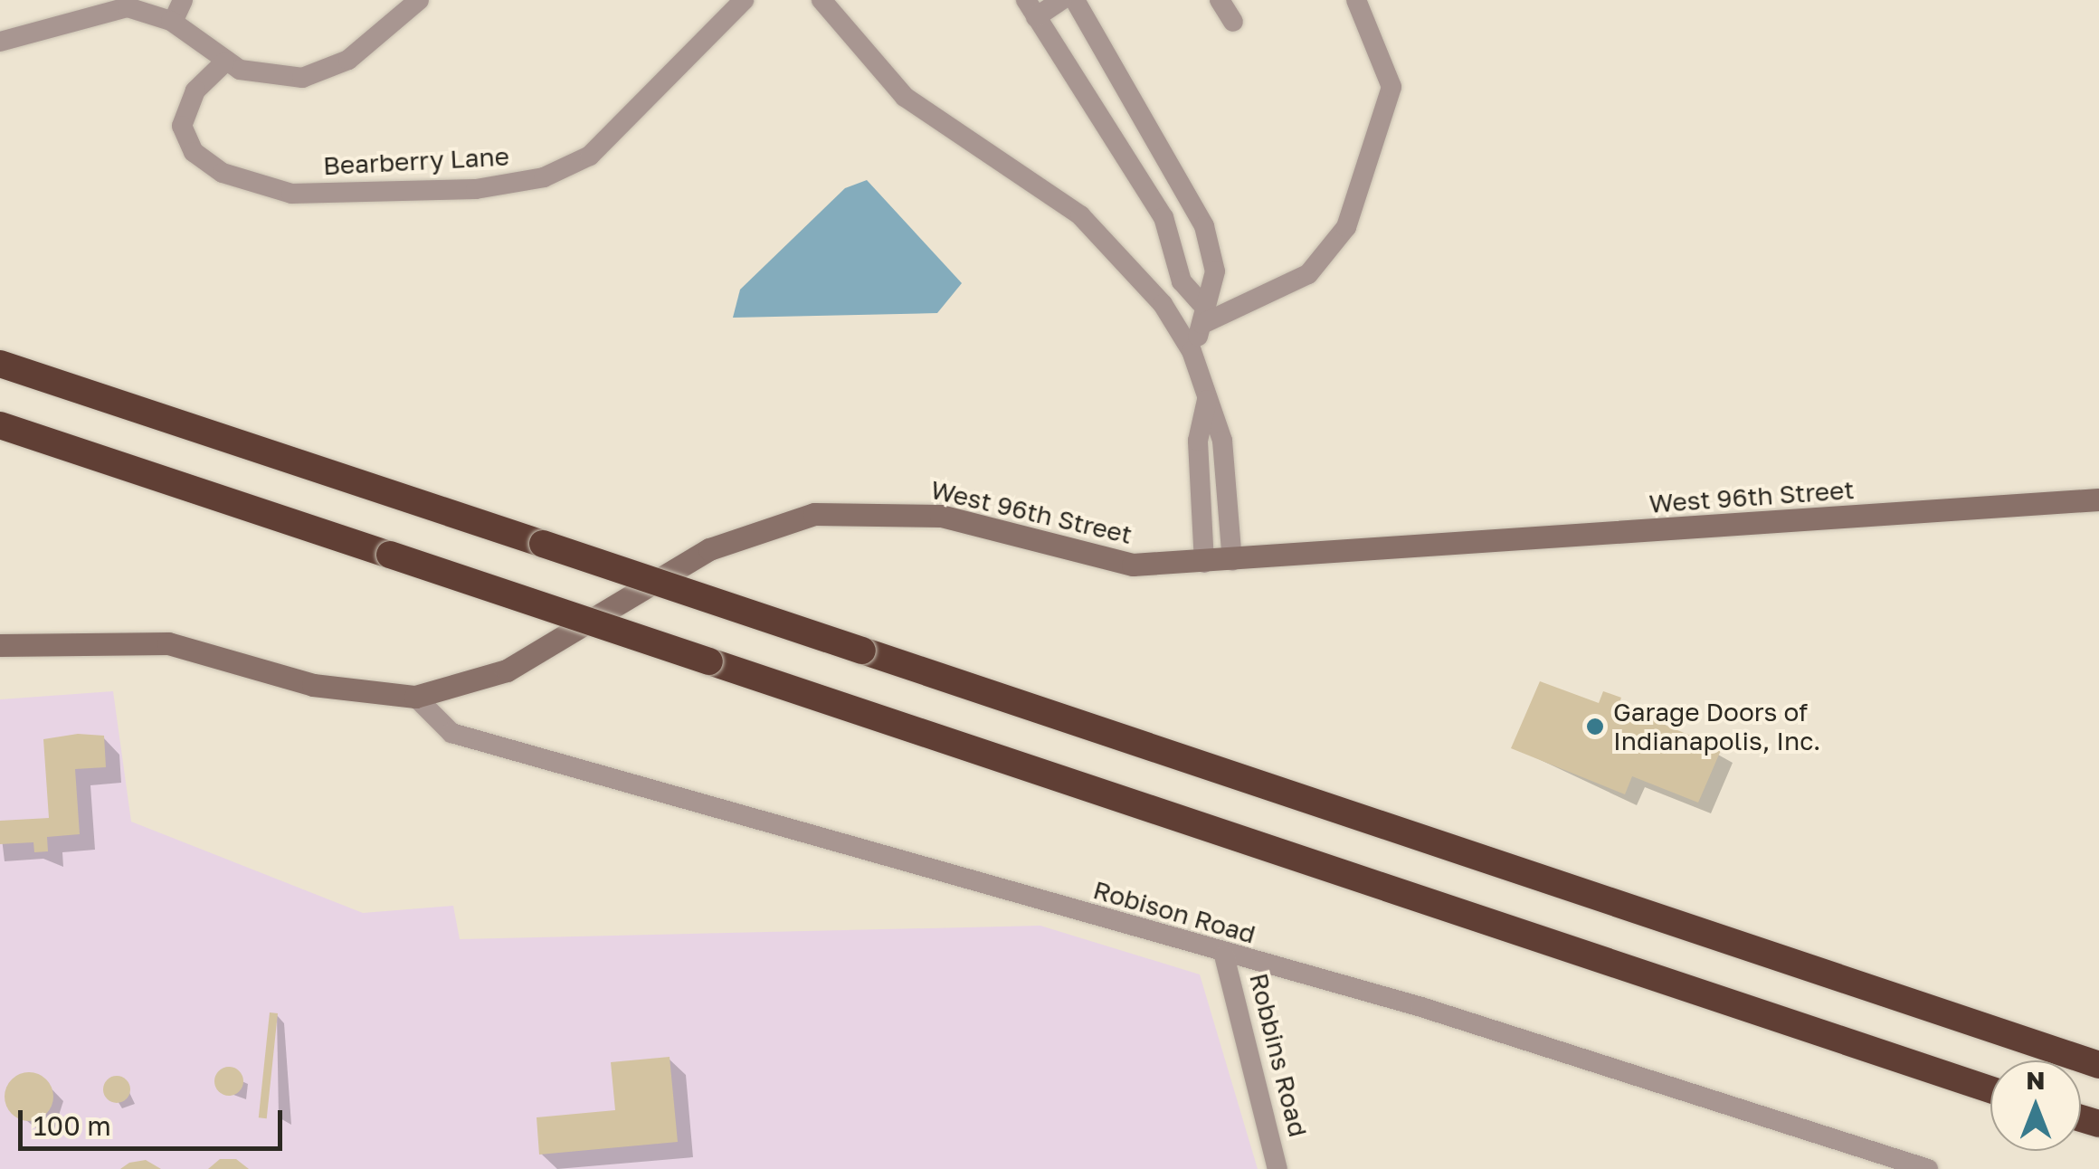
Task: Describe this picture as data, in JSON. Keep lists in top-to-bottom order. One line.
{"streets":{"street":["Bearberry Lane","West 96th Street","Robison Road","Robbins Road"]},"crossings":[["West 96th Street","Robison Road"],["Robison Road","Robbins Road"]],"places":["Garage Doors of Indianapolis, Inc."],"scale_bar":"100 m","north":"top"}
